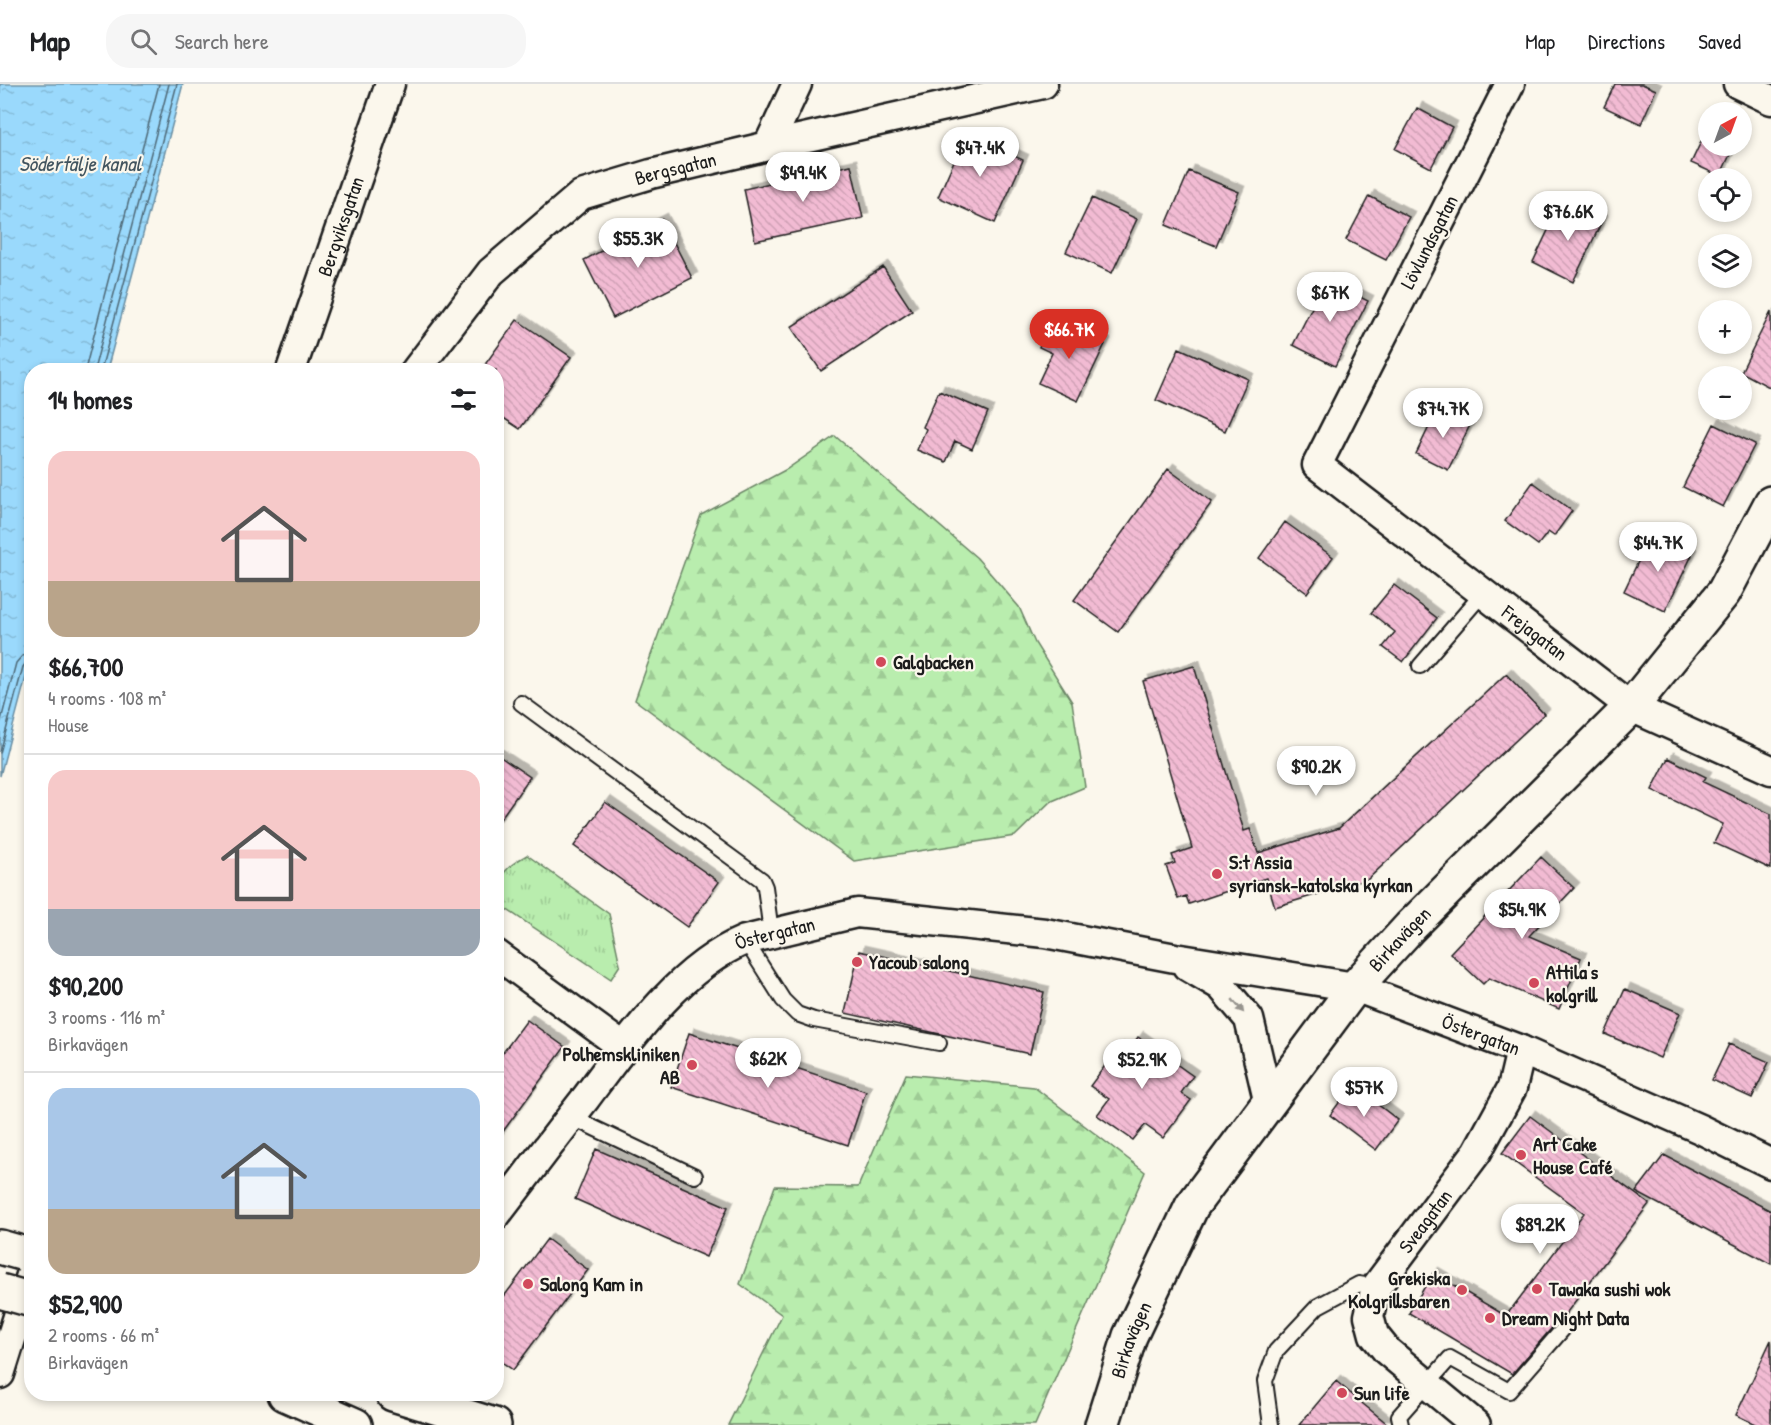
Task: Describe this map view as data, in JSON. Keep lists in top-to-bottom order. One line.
{"streets":{"street":["Bergsgatan","Bergviksgatan","Lövlundsgatan","Frejagatan","Östergatan","Birkavägen","Sveagatan"]},"crossings":[["Lövlundsgatan","Frejagatan"],["Frejagatan","Birkavägen"],["Östergatan","Birkavägen"],["Östergatan","Sveagatan"]],"water":["Södertälje kanal"],"places":["Galgbacken","S:t Assia syriansk-katolska kyrkan","Yacoub salong","Attila's kolgrill","Polhemskliniken AB","Art Cake House Café","Salong Kam in","Tawaka sushi wok","Grekiska Kolgrillsbaren","Dream Night Data","Sun life"],"north":"top right","page":{"header":"Map","search":"Search here","nav":["Map","Directions","Saved"],"map_buttons":["+","−"],"price":["$47.4K","$49.4K","$76.6K","$55.3K","$67K","$66.7K","$74.7K","$44.7K","$90.2K","$54.9K","$62K","$52.9K","$57K","$89.2K"],"heading":"14 homes","list":[{"name":"$66,700","note":"4 rooms · 108 m² · House"},{"name":"$90,200","note":"3 rooms · 116 m² · Birkavägen"},{"name":"$52,900","note":"2 rooms · 66 m² · Birkavägen"}]}}
